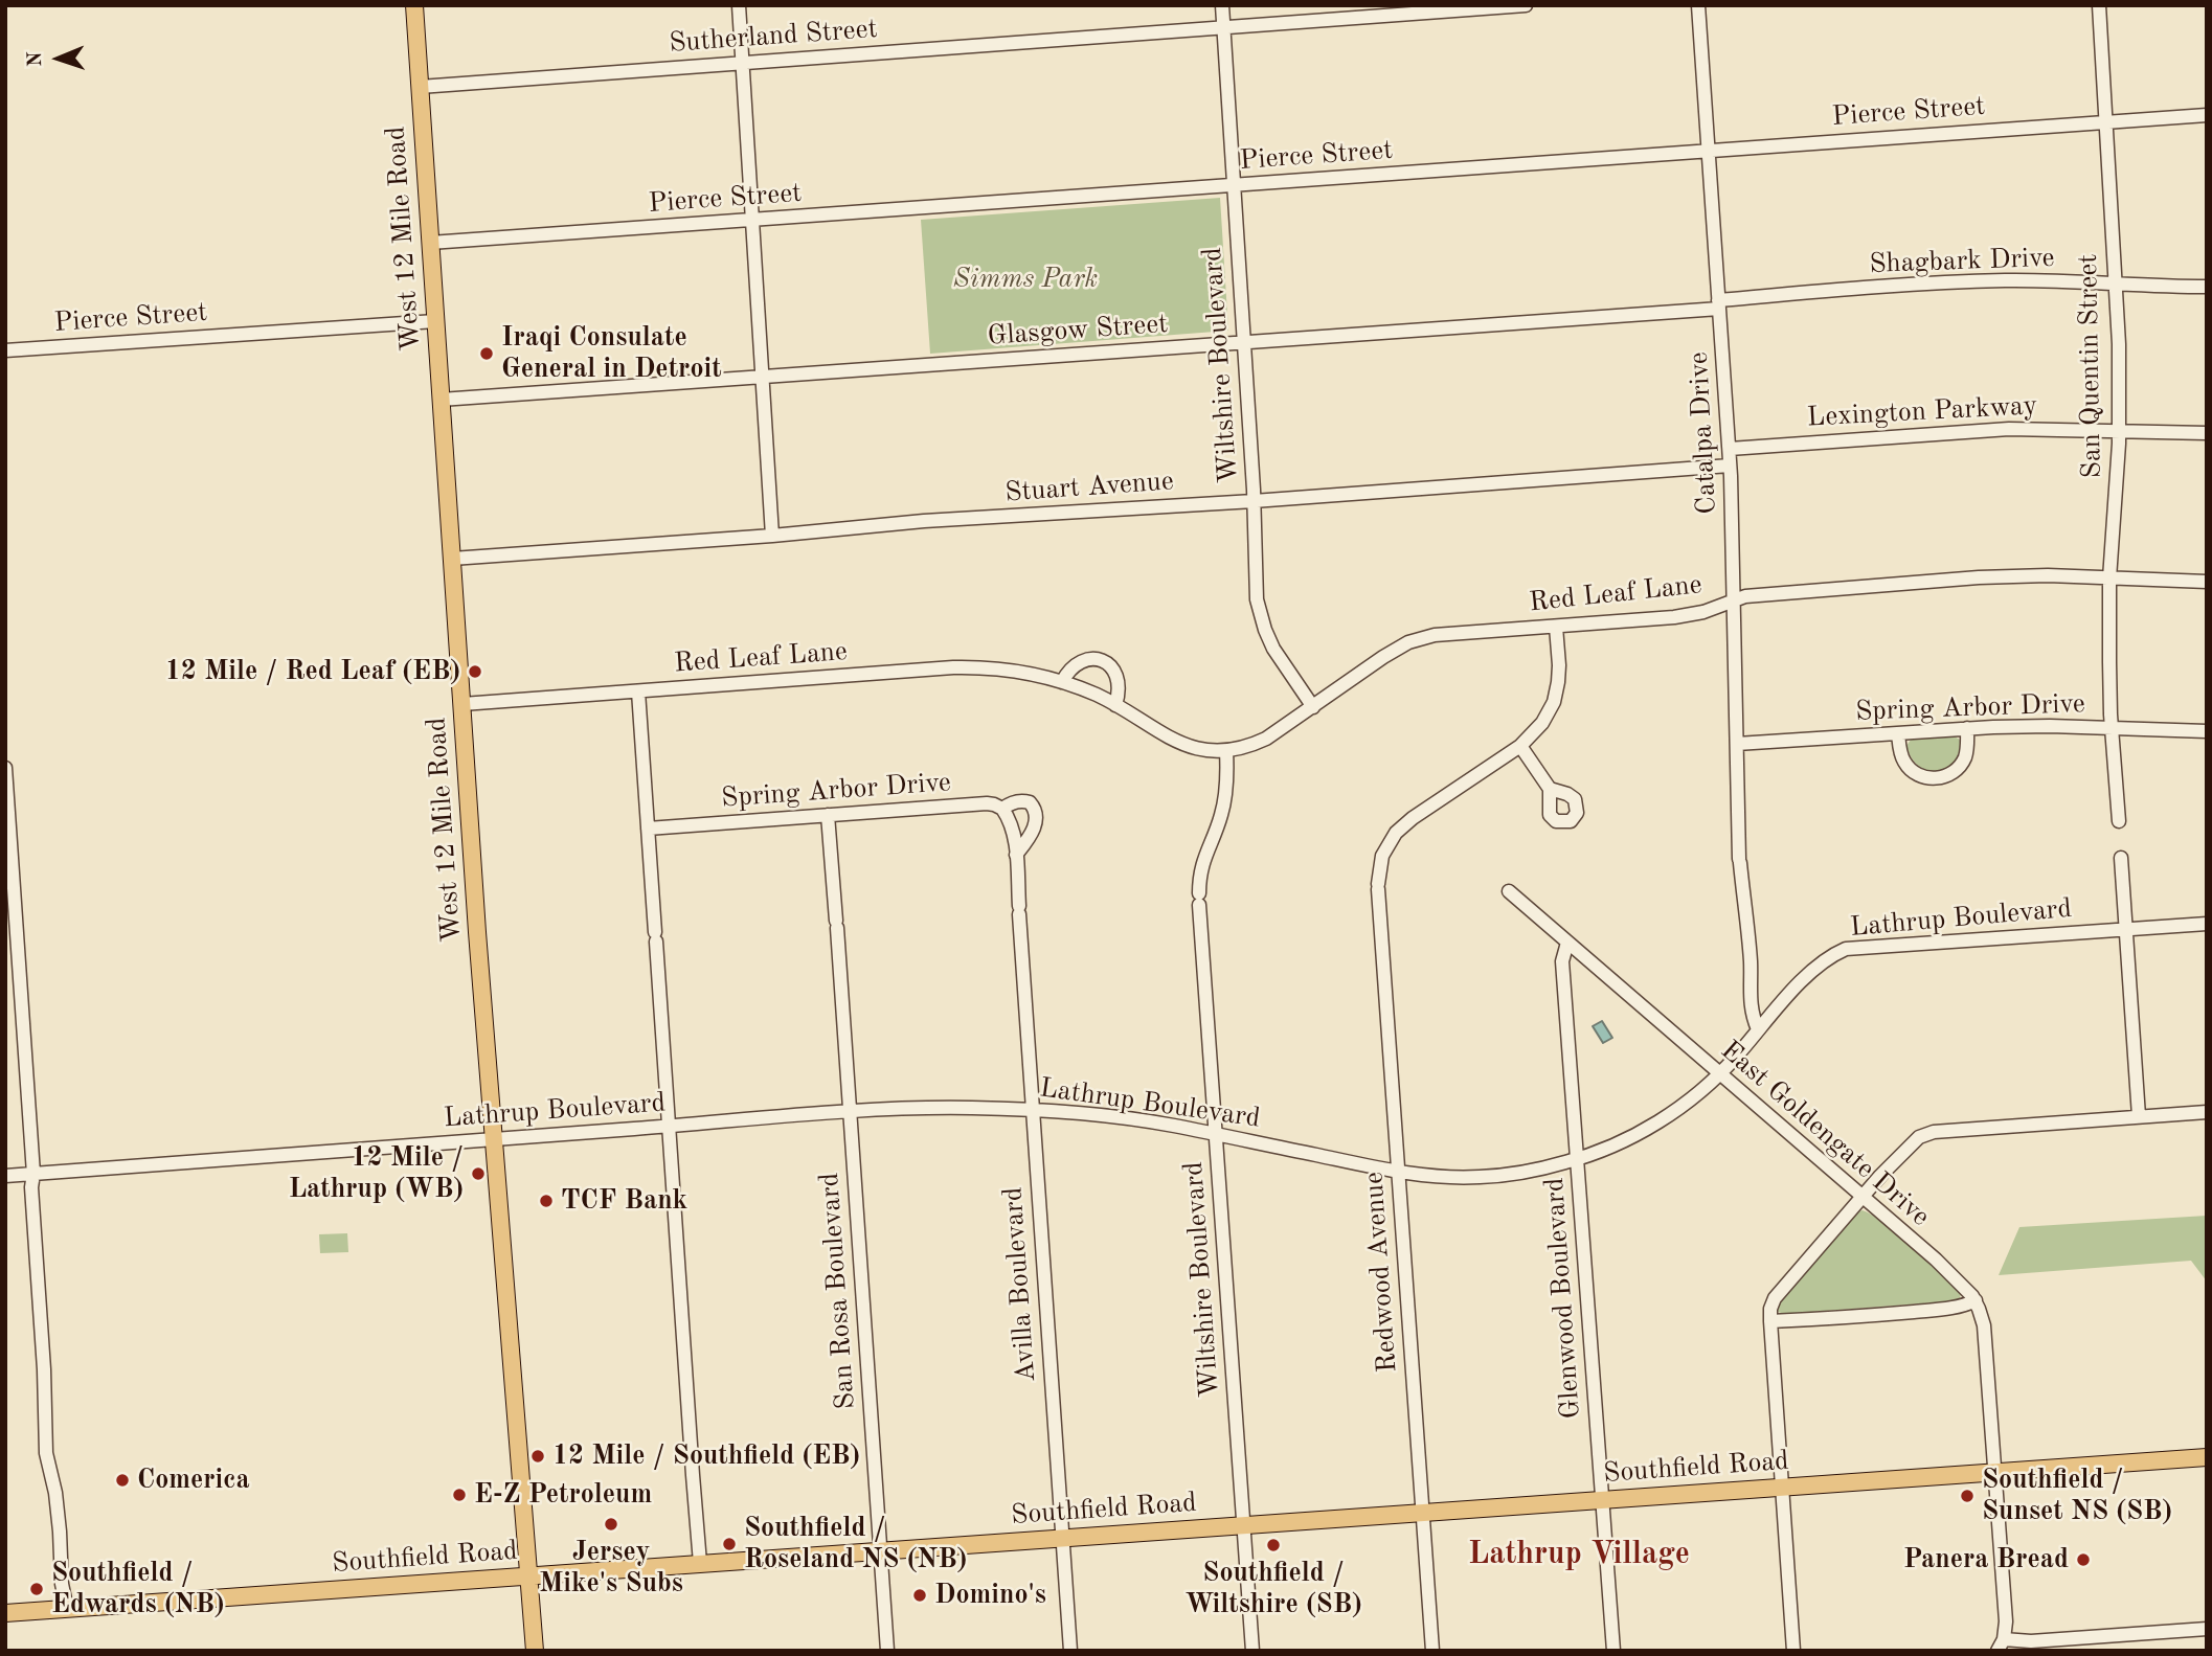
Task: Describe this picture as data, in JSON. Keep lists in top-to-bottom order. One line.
{"streets":{"main road":["West 12 Mile Road","Southfield Road"],"street":["Sutherland Street","Pierce Street","Shagbark Drive","Glasgow Street","Wiltshire Boulevard","San Quentin Street","Lexington Parkway","Catalpa Drive","Stuart Avenue","Red Leaf Lane","Spring Arbor Drive","Lathrup Boulevard","East Goldengate Drive","Redwood Avenue","Avilla Boulevard","San Rosa Boulevard","Glenwood Boulevard"]},"crossings":[["Sutherland Street","West 12 Mile Road"],["Sutherland Street","Wiltshire Boulevard"],["Pierce Street","West 12 Mile Road"],["Pierce Street","Wiltshire Boulevard"],["Pierce Street","San Quentin Street"],["Pierce Street","Catalpa Drive"],["West 12 Mile Road","Glasgow Street"],["West 12 Mile Road","Stuart Avenue"],["West 12 Mile Road","Red Leaf Lane"],["West 12 Mile Road","Lathrup Boulevard"],["West 12 Mile Road","Southfield Road"],["Shagbark Drive","Glasgow Street"],["Shagbark Drive","San Quentin Street"],["Shagbark Drive","Catalpa Drive"],["Glasgow Street","Wiltshire Boulevard"],["Glasgow Street","Catalpa Drive"],["Wiltshire Boulevard","Stuart Avenue"],["Wiltshire Boulevard","Red Leaf Lane"],["Wiltshire Boulevard","Lathrup Boulevard"],["Wiltshire Boulevard","Southfield Road"],["San Quentin Street","Lexington Parkway"],["San Quentin Street","Red Leaf Lane"],["San Quentin Street","Spring Arbor Drive"],["Lexington Parkway","Catalpa Drive"],["Catalpa Drive","Stuart Avenue"],["Catalpa Drive","Red Leaf Lane"],["Catalpa Drive","Spring Arbor Drive"],["Catalpa Drive","Lathrup Boulevard"],["Red Leaf Lane","Redwood Avenue"],["Spring Arbor Drive","Avilla Boulevard"],["Spring Arbor Drive","San Rosa Boulevard"],["Lathrup Boulevard","East Goldengate Drive"],["Lathrup Boulevard","Redwood Avenue"],["Lathrup Boulevard","Avilla Boulevard"],["Lathrup Boulevard","San Rosa Boulevard"],["Lathrup Boulevard","Glenwood Boulevard"],["East Goldengate Drive","Glenwood Boulevard"],["East Goldengate Drive","Southfield Road"],["Redwood Avenue","Southfield Road"],["Avilla Boulevard","Southfield Road"],["San Rosa Boulevard","Southfield Road"],["Glenwood Boulevard","Southfield Road"]],"districts":["Lathrup Village"],"parks":["Simms Park"],"places":["Iraqi Consulate General in Detroit","12 Mile / Red Leaf (EB)","12 Mile / Lathrup (WB)","TCF Bank","12 Mile / Southfield (EB)","Comerica","E-Z Petroleum","Southfield / Sunset NS (SB)","Jersey Mike's Subs","Southfield / Roseland NS (NB)","Southfield / Wiltshire (SB)","Panera Bread","Southfield / Edwards (NB)","Domino's"],"north":"left"}
